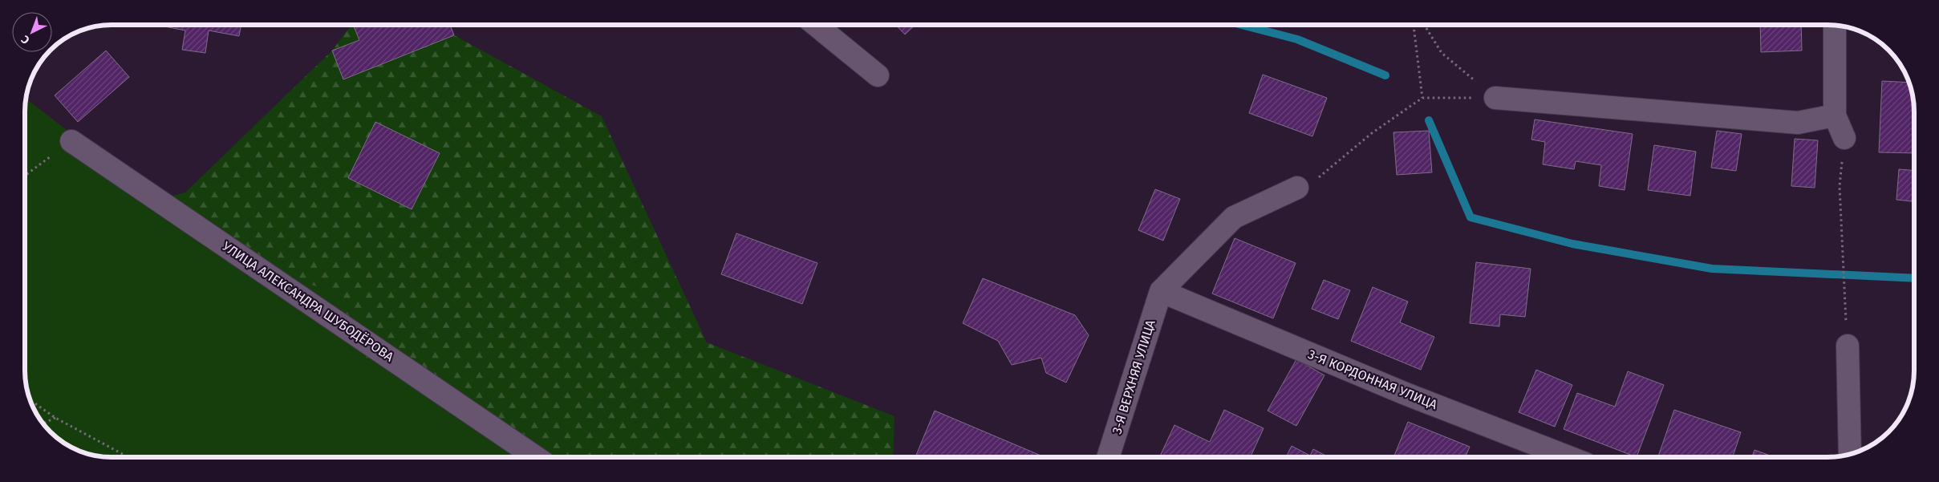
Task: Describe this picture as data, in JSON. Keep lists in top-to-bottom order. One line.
{"streets":{"street":["УЛИЦА АЛЕКСАНДРА ШУБОДЁРОВА","3-Я ВЕРХНЯЯ УЛИЦА","3-Я КОРДОННАЯ УЛИЦА"]},"crossings":[["3-Я ВЕРХНЯЯ УЛИЦА","3-Я КОРДОННАЯ УЛИЦА"]],"north":"bottom left"}
